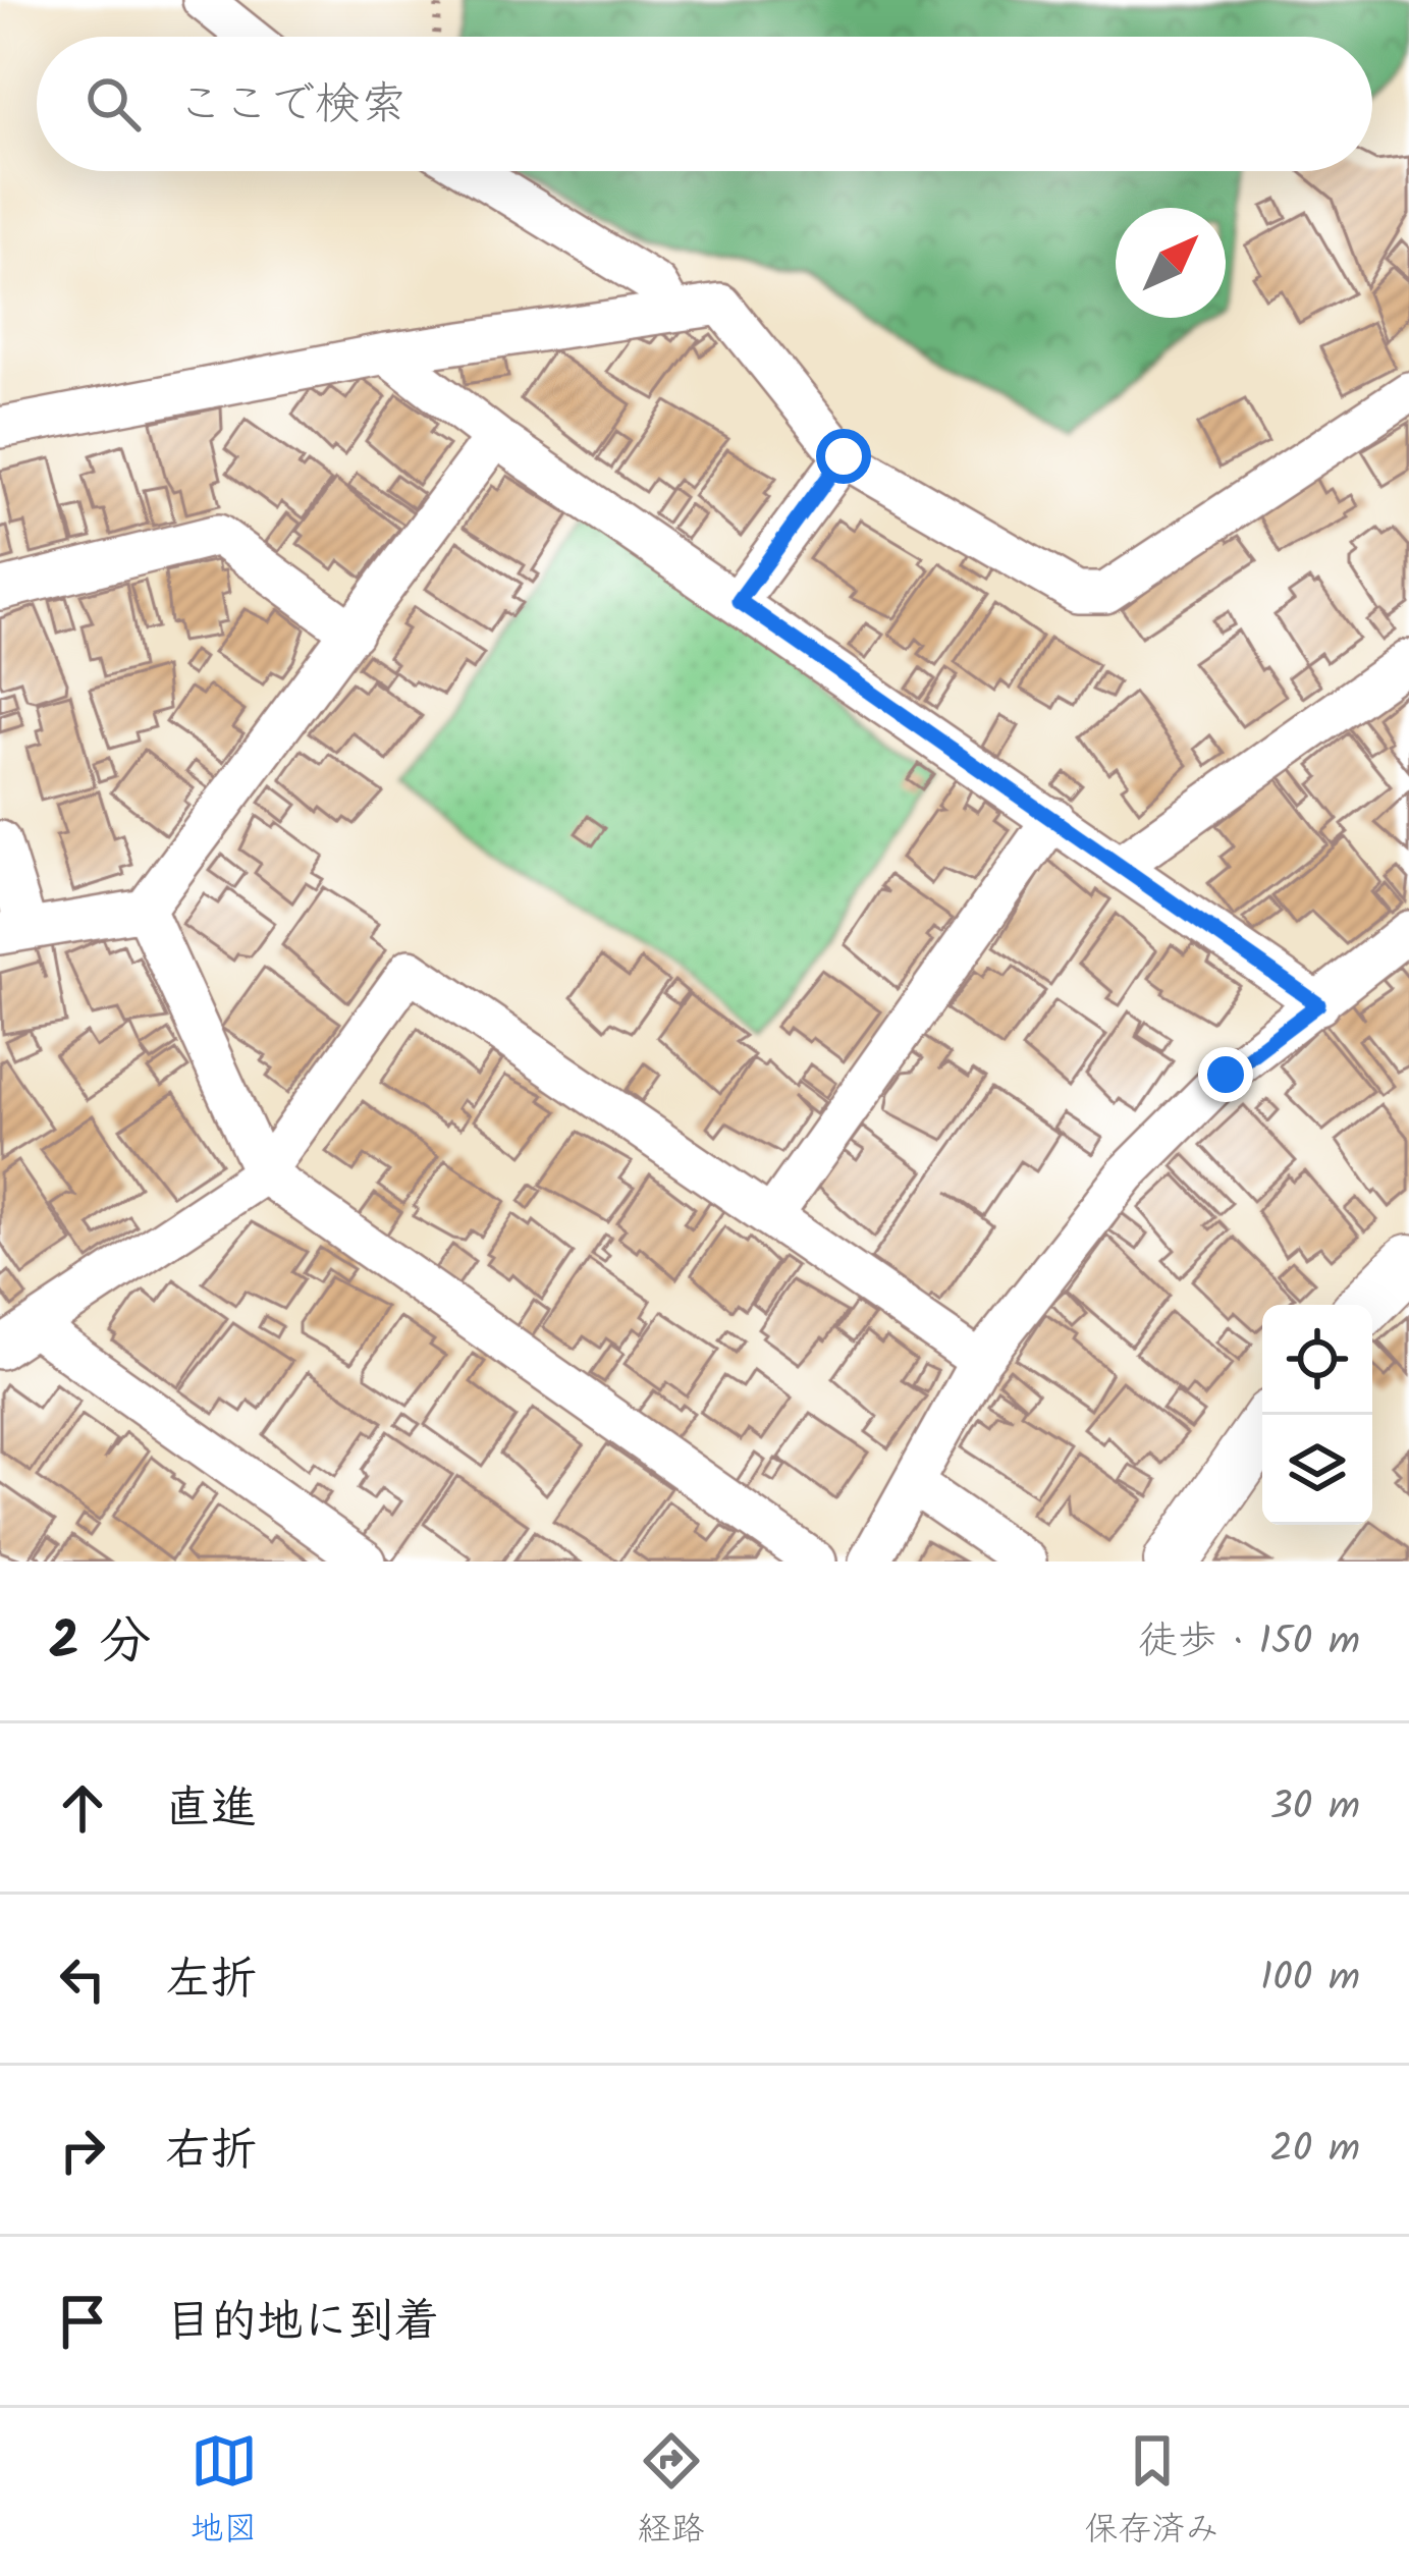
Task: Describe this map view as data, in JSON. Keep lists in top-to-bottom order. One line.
{"north":"top right","page":{"search":"ここで検索","heading":["2 分","徒歩 · 150 m"],"list":[["直進","30 m"],["左折","100 m"],["右折","20 m"],"目的地に到着"],"nav":["地図","経路","保存済み"]}}
